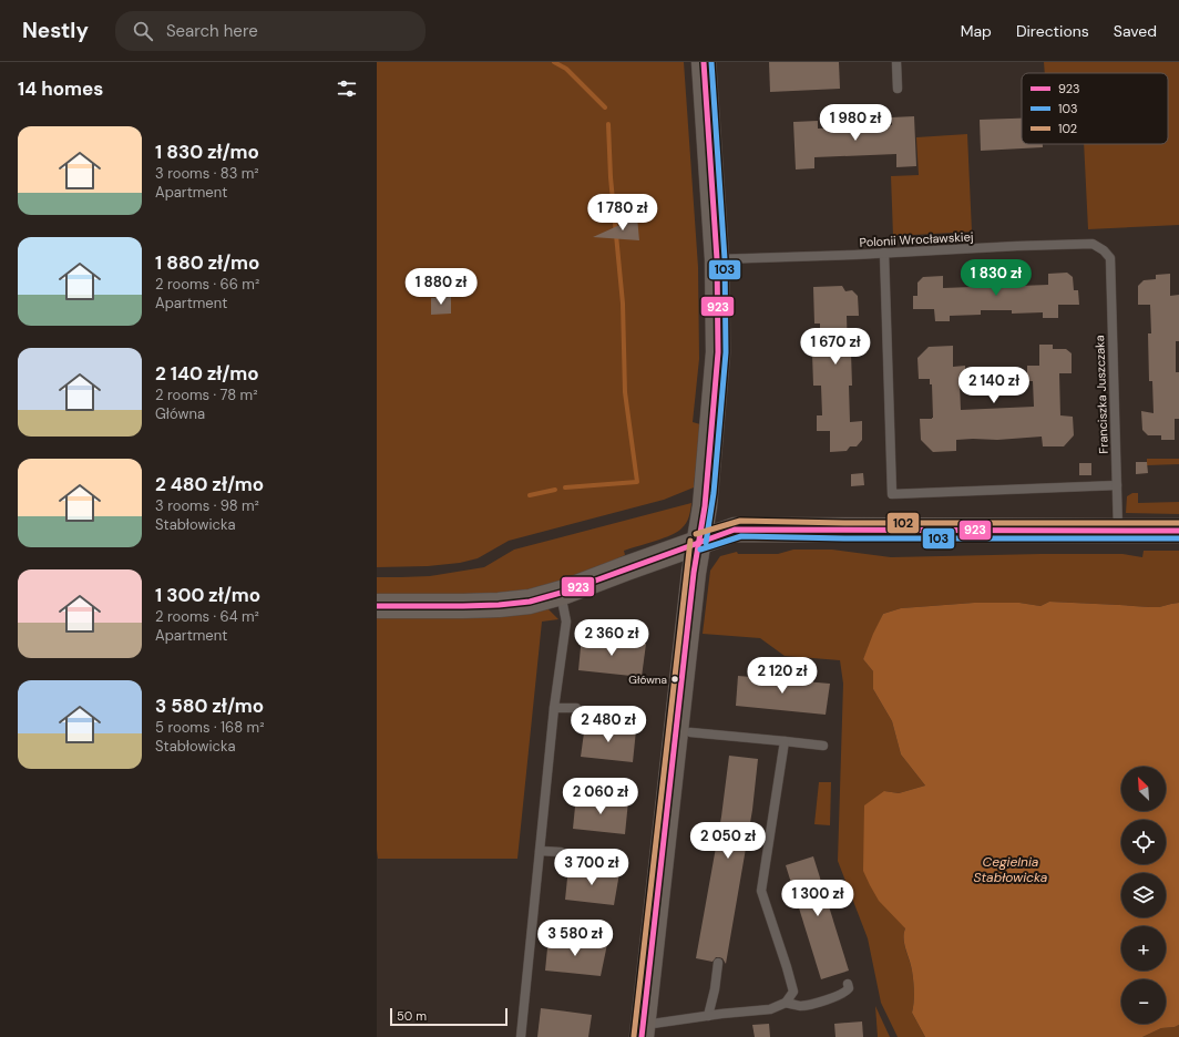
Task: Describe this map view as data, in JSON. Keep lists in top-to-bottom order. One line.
{"streets":{"lane":["Polonii Wrocławskiej","Franciszka Juszczaka"]},"crossings":[["Polonii Wrocławskiej","Franciszka Juszczaka"]],"water":["Cegielnia Stabłowicka"],"places":["Główna"],"lines":["transit line 923","transit line 103","transit line 102"],"legend":["923","103","102"],"scale_bar":"50 m","north":"top left","page":{"header":"Nestly","search":"Search here","nav":["Map","Directions","Saved"],"heading":"14 homes","price":["1 980 zł","1 780 zł","1 830 zł","1 880 zł","1 670 zł","2 140 zł","2 360 zł","2 120 zł","2 480 zł","2 060 zł","2 050 zł","3 700 zł","1 300 zł","3 580 zł"],"list":[{"name":"1 830 zł/mo","note":"3 rooms · 83 m² · Apartment"},{"name":"1 880 zł/mo","note":"2 rooms · 66 m² · Apartment"},{"name":"2 140 zł/mo","note":"2 rooms · 78 m² · Główna"},{"name":"2 480 zł/mo","note":"3 rooms · 98 m² · Stabłowicka"},{"name":"1 300 zł/mo","note":"2 rooms · 64 m² · Apartment"},{"name":"3 580 zł/mo","note":"5 rooms · 168 m² · Stabłowicka"}],"map_buttons":["+","−"],"scale":"50 m"}}
